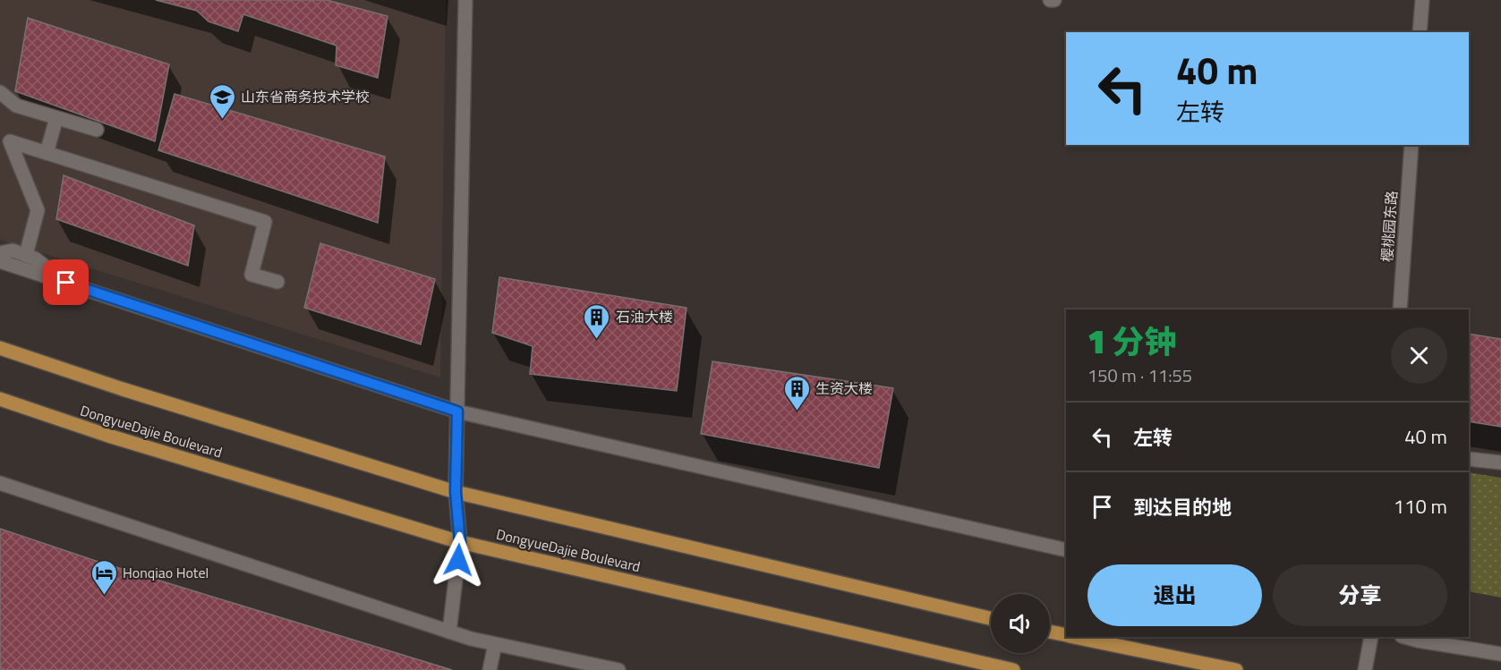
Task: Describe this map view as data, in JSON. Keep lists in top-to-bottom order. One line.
{"streets":{"main road":["DongyueDajie Boulevard"],"street":["樱桃园东路"]},"places":{"school or university":["山东省商务技术学校"],"building":["石油大楼","生资大楼"],"hotel":["Honqiao Hotel"]},"page":{"turn":["40 m","左转"],"heading":["1 分钟","150 m · 11:55"],"list":[{"name":"左转","value":"40 m"},{"name":"到达目的地","value":"110 m"}],"buttons":["退出","分享"]}}
